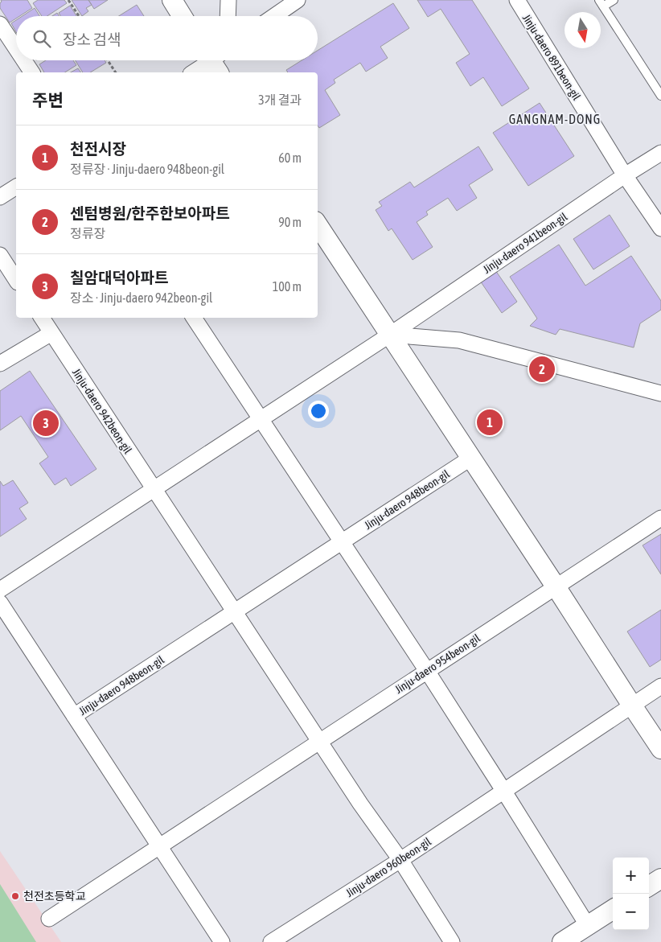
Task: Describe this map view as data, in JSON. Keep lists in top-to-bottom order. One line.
{"streets":{"street":["Jinju-daero 891beon-gil","Jinju-daero 941beon-gil","Jinju-daero 942beon-gil","Jinju-daero 948beon-gil","Jinju-daero 954beon-gil","Jinju-daero 960beon-gil"]},"crossings":[["Jinju-daero 891beon-gil","Jinju-daero 941beon-gil"],["Jinju-daero 942beon-gil","Jinju-daero 948beon-gil"],["Jinju-daero 948beon-gil","Jinju-daero 954beon-gil"]],"districts":["GANGNAM-DONG"],"places":["천전초등학교"],"north":"bottom","page":{"search":"장소 검색","heading":["주변","3개 결과"],"list":[{"mark":"1","name":"천전시장","note":"정류장 · Jinju-daero 948beon-gil","value":"60 m"},{"mark":"2","name":"센텀병원/한주한보아파트","note":"정류장","value":"90 m"},{"mark":"3","name":"칠암대덕아파트","note":"장소 · Jinju-daero 942beon-gil","value":"100 m"}],"pins":["2","1","3"],"map_buttons":["+","−"]}}
